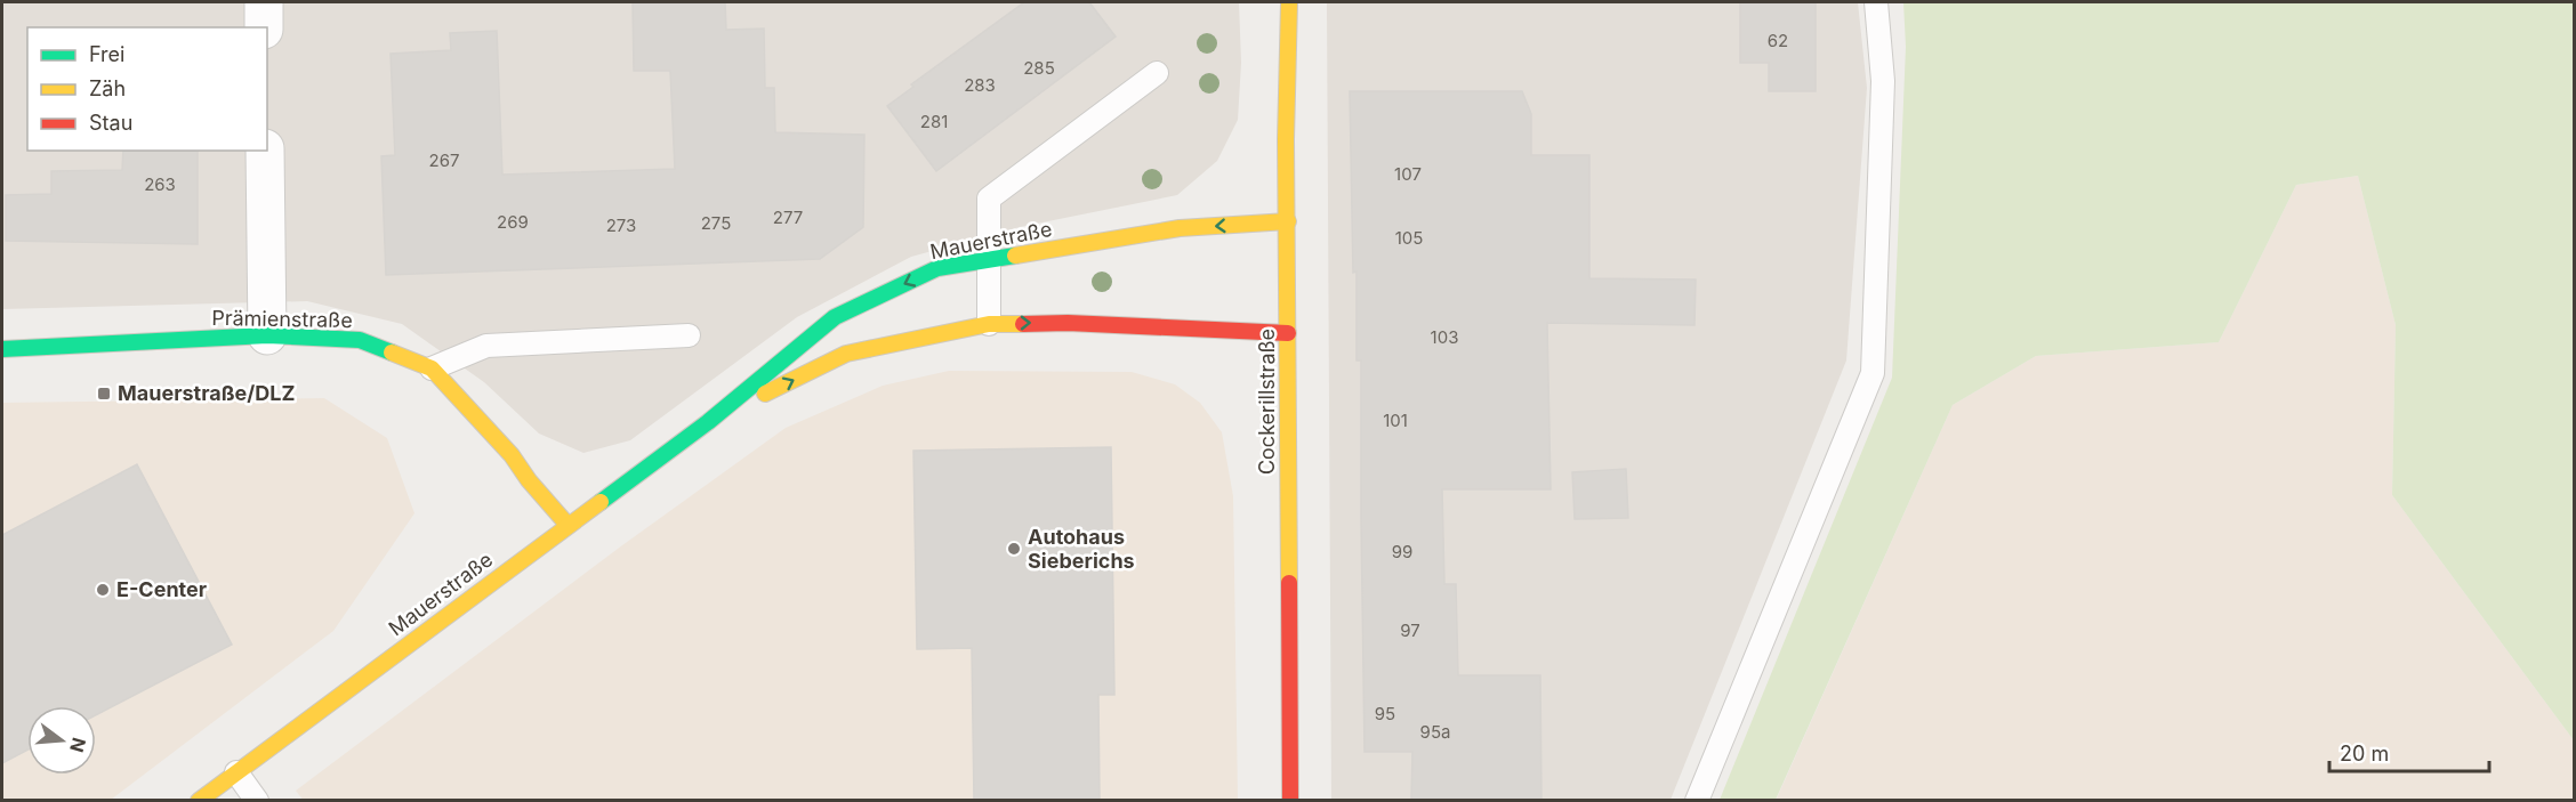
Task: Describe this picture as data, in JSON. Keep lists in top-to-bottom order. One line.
{"streets":{"street":["Mauerstraße","Prämienstraße","Cockerillstraße"]},"crossings":[["Mauerstraße","Prämienstraße"],["Mauerstraße","Cockerillstraße"]],"places":{"transit":["Mauerstraße/DLZ"],"other":["Autohaus Sieberichs","E-Center"]},"house_numbers":["62","285","283","281","267","107","263","277","269","275","273","105","103","101","99","97","95","95a"],"legend":["Frei","Zäh","Stau"],"scale_bar":"20 m","north":"right"}
